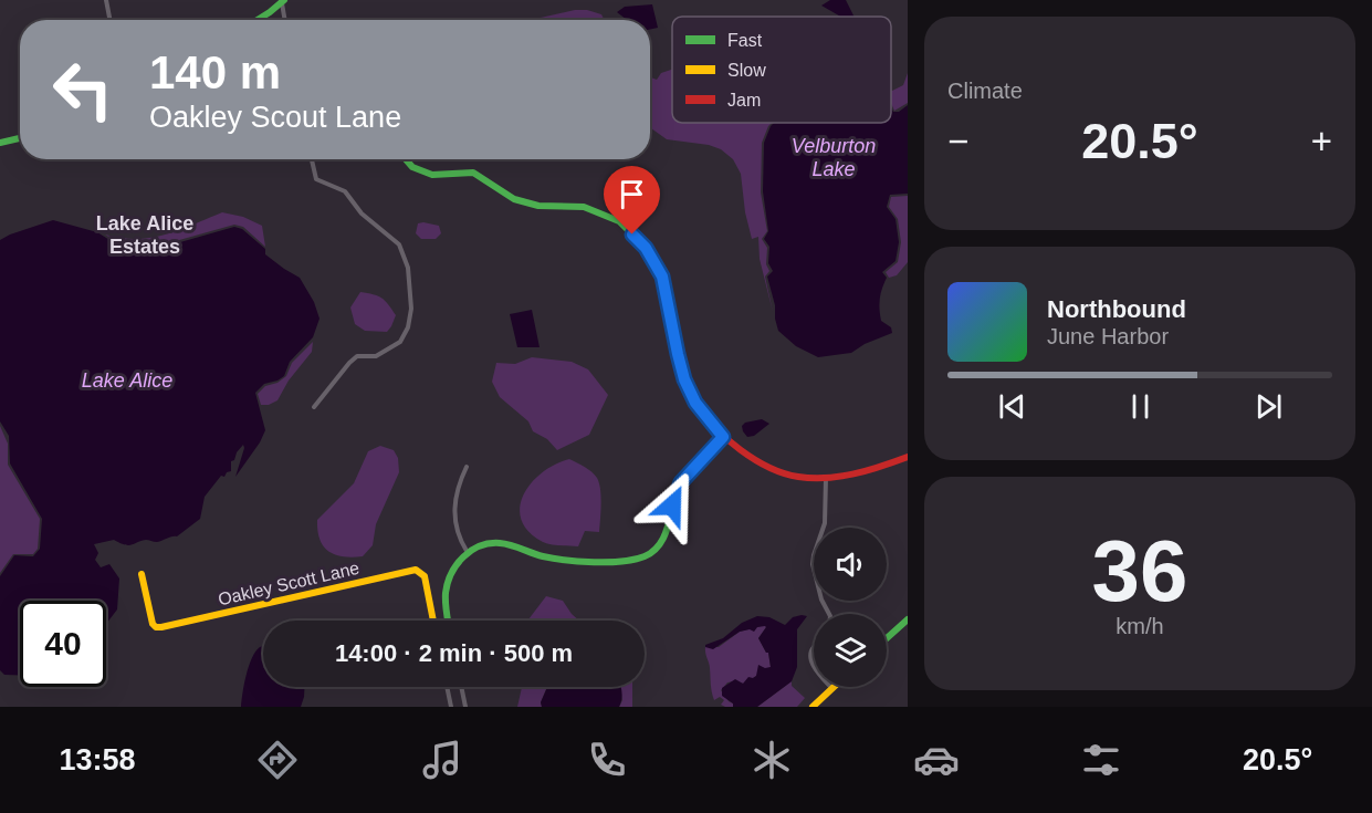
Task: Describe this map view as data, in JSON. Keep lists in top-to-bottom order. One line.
{"streets":{"street":["Oakley Scott Lane"]},"districts":["Lake Alice Estates"],"water":["Velburton Lake","Lake Alice"],"legend":["Fast","Slow","Jam"],"page":{"tile":["Climate",["36","km/h"]],"turn":["140 m","Oakley Scout Lane"],"heat":["−","20.5°","+"],"song":["Northbound","June Harbor"],"limit":"40","trip":"14:00 · 2 min · 500 m","tabs":["13:58","20.5°"]}}
